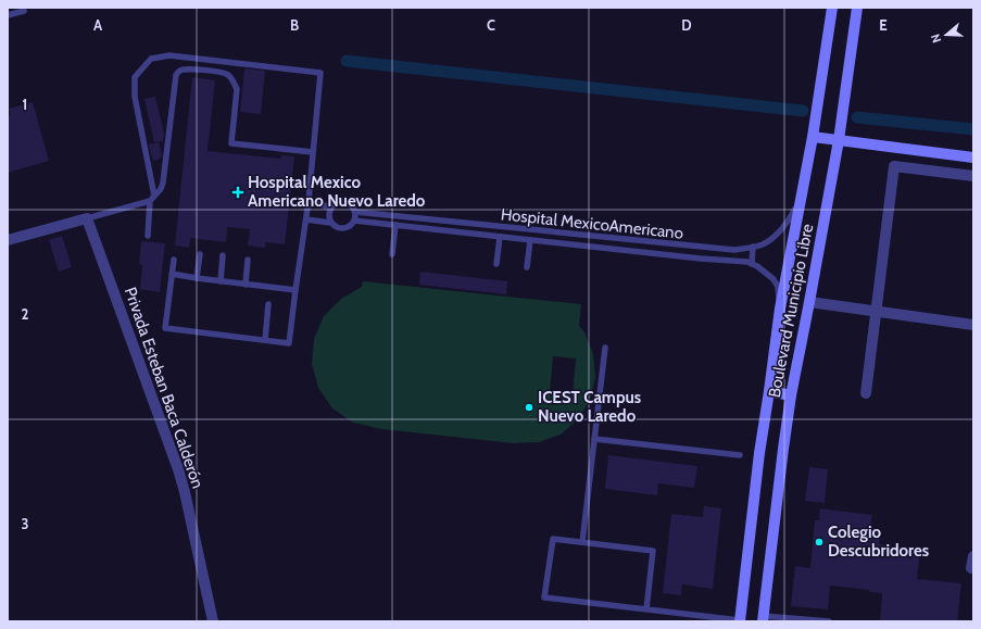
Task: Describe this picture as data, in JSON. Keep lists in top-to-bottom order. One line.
{"streets":{"main road":["Boulevard Municipio Libre"],"street":["Privada Esteban Baca Calderón"],"lane":["Hospital MexicoAmericano"]},"crossings":[["Hospital MexicoAmericano","Boulevard Municipio Libre"]],"places":{"health":["Hospital Mexico Americano Nuevo Laredo"],"other":["ICEST Campus Nuevo Laredo","Colegio Descubridores"]},"north":"left","grid":{"columns":["A","B","C","D","E"],"rows":["1","2","3"]}}
